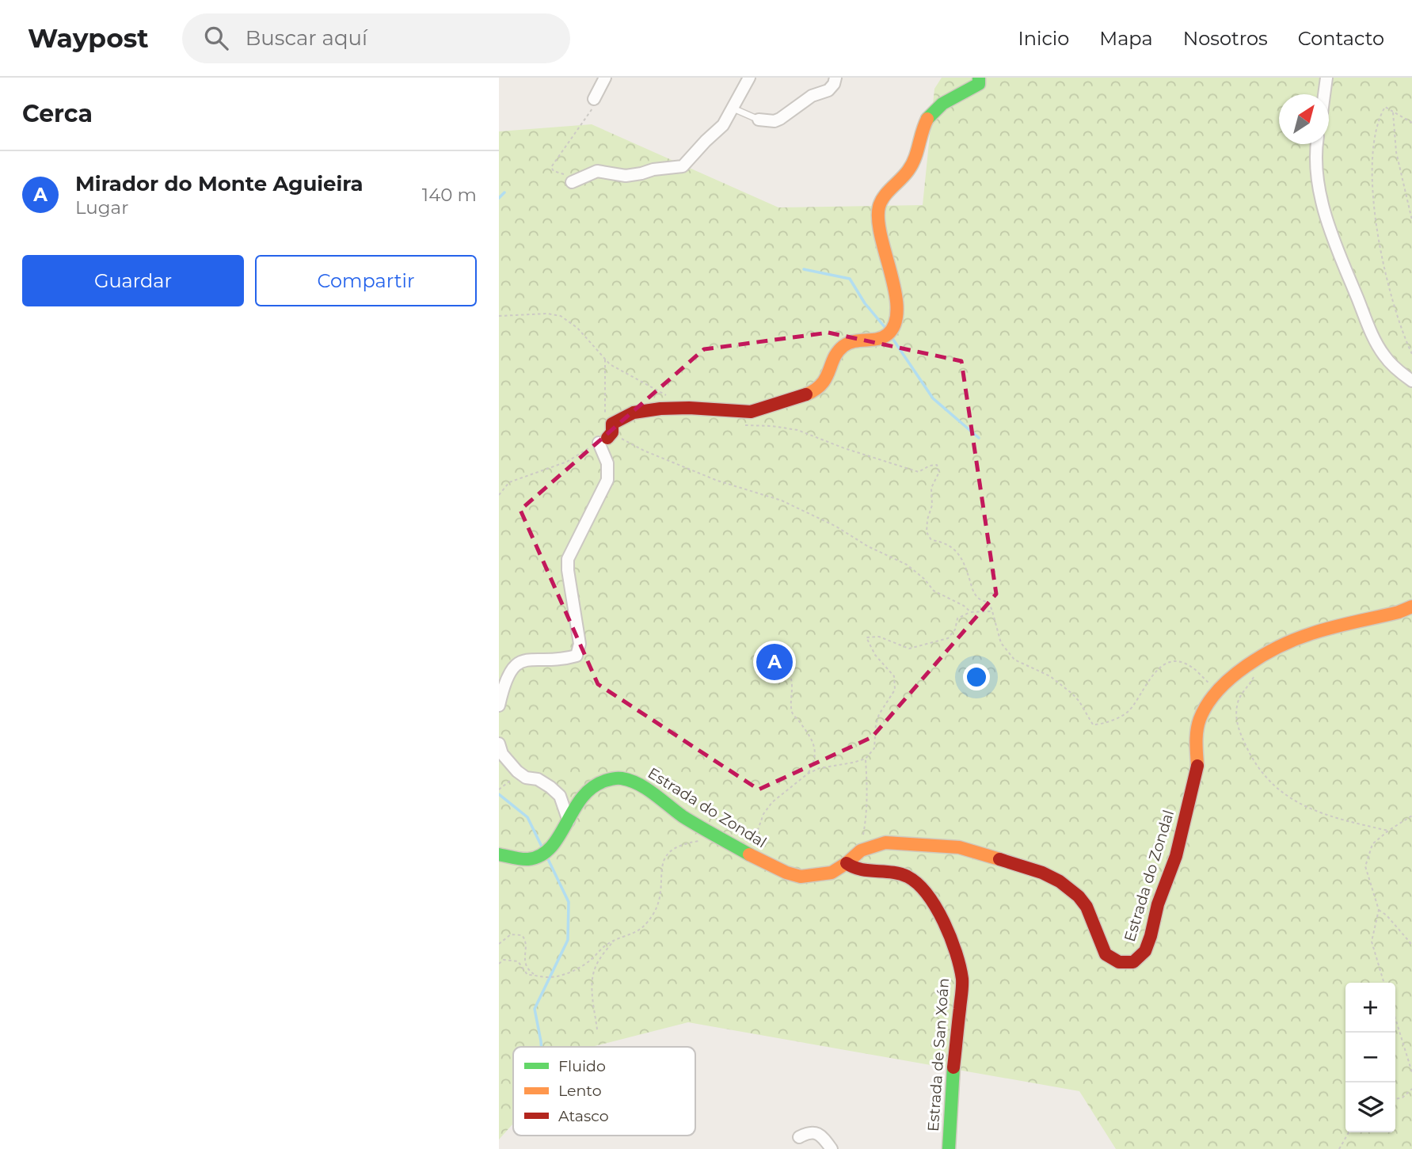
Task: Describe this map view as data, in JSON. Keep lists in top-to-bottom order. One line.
{"streets":{"street":["Estrada do Zondal","Estrada de San Xoán"]},"crossings":[["Estrada do Zondal","Estrada de San Xoán"]],"legend":["Fluido","Lento","Atasco"],"north":"top right","page":{"header":"Waypost","search":"Buscar aquí","nav":["Inicio","Mapa","Nosotros","Contacto"],"heading":"Cerca","list":[{"mark":"A","name":"Mirador do Monte Aguieira","note":"Lugar","value":"140 m"}],"buttons":["Guardar","Compartir"],"pins":"A","map_buttons":["+","−"]}}
